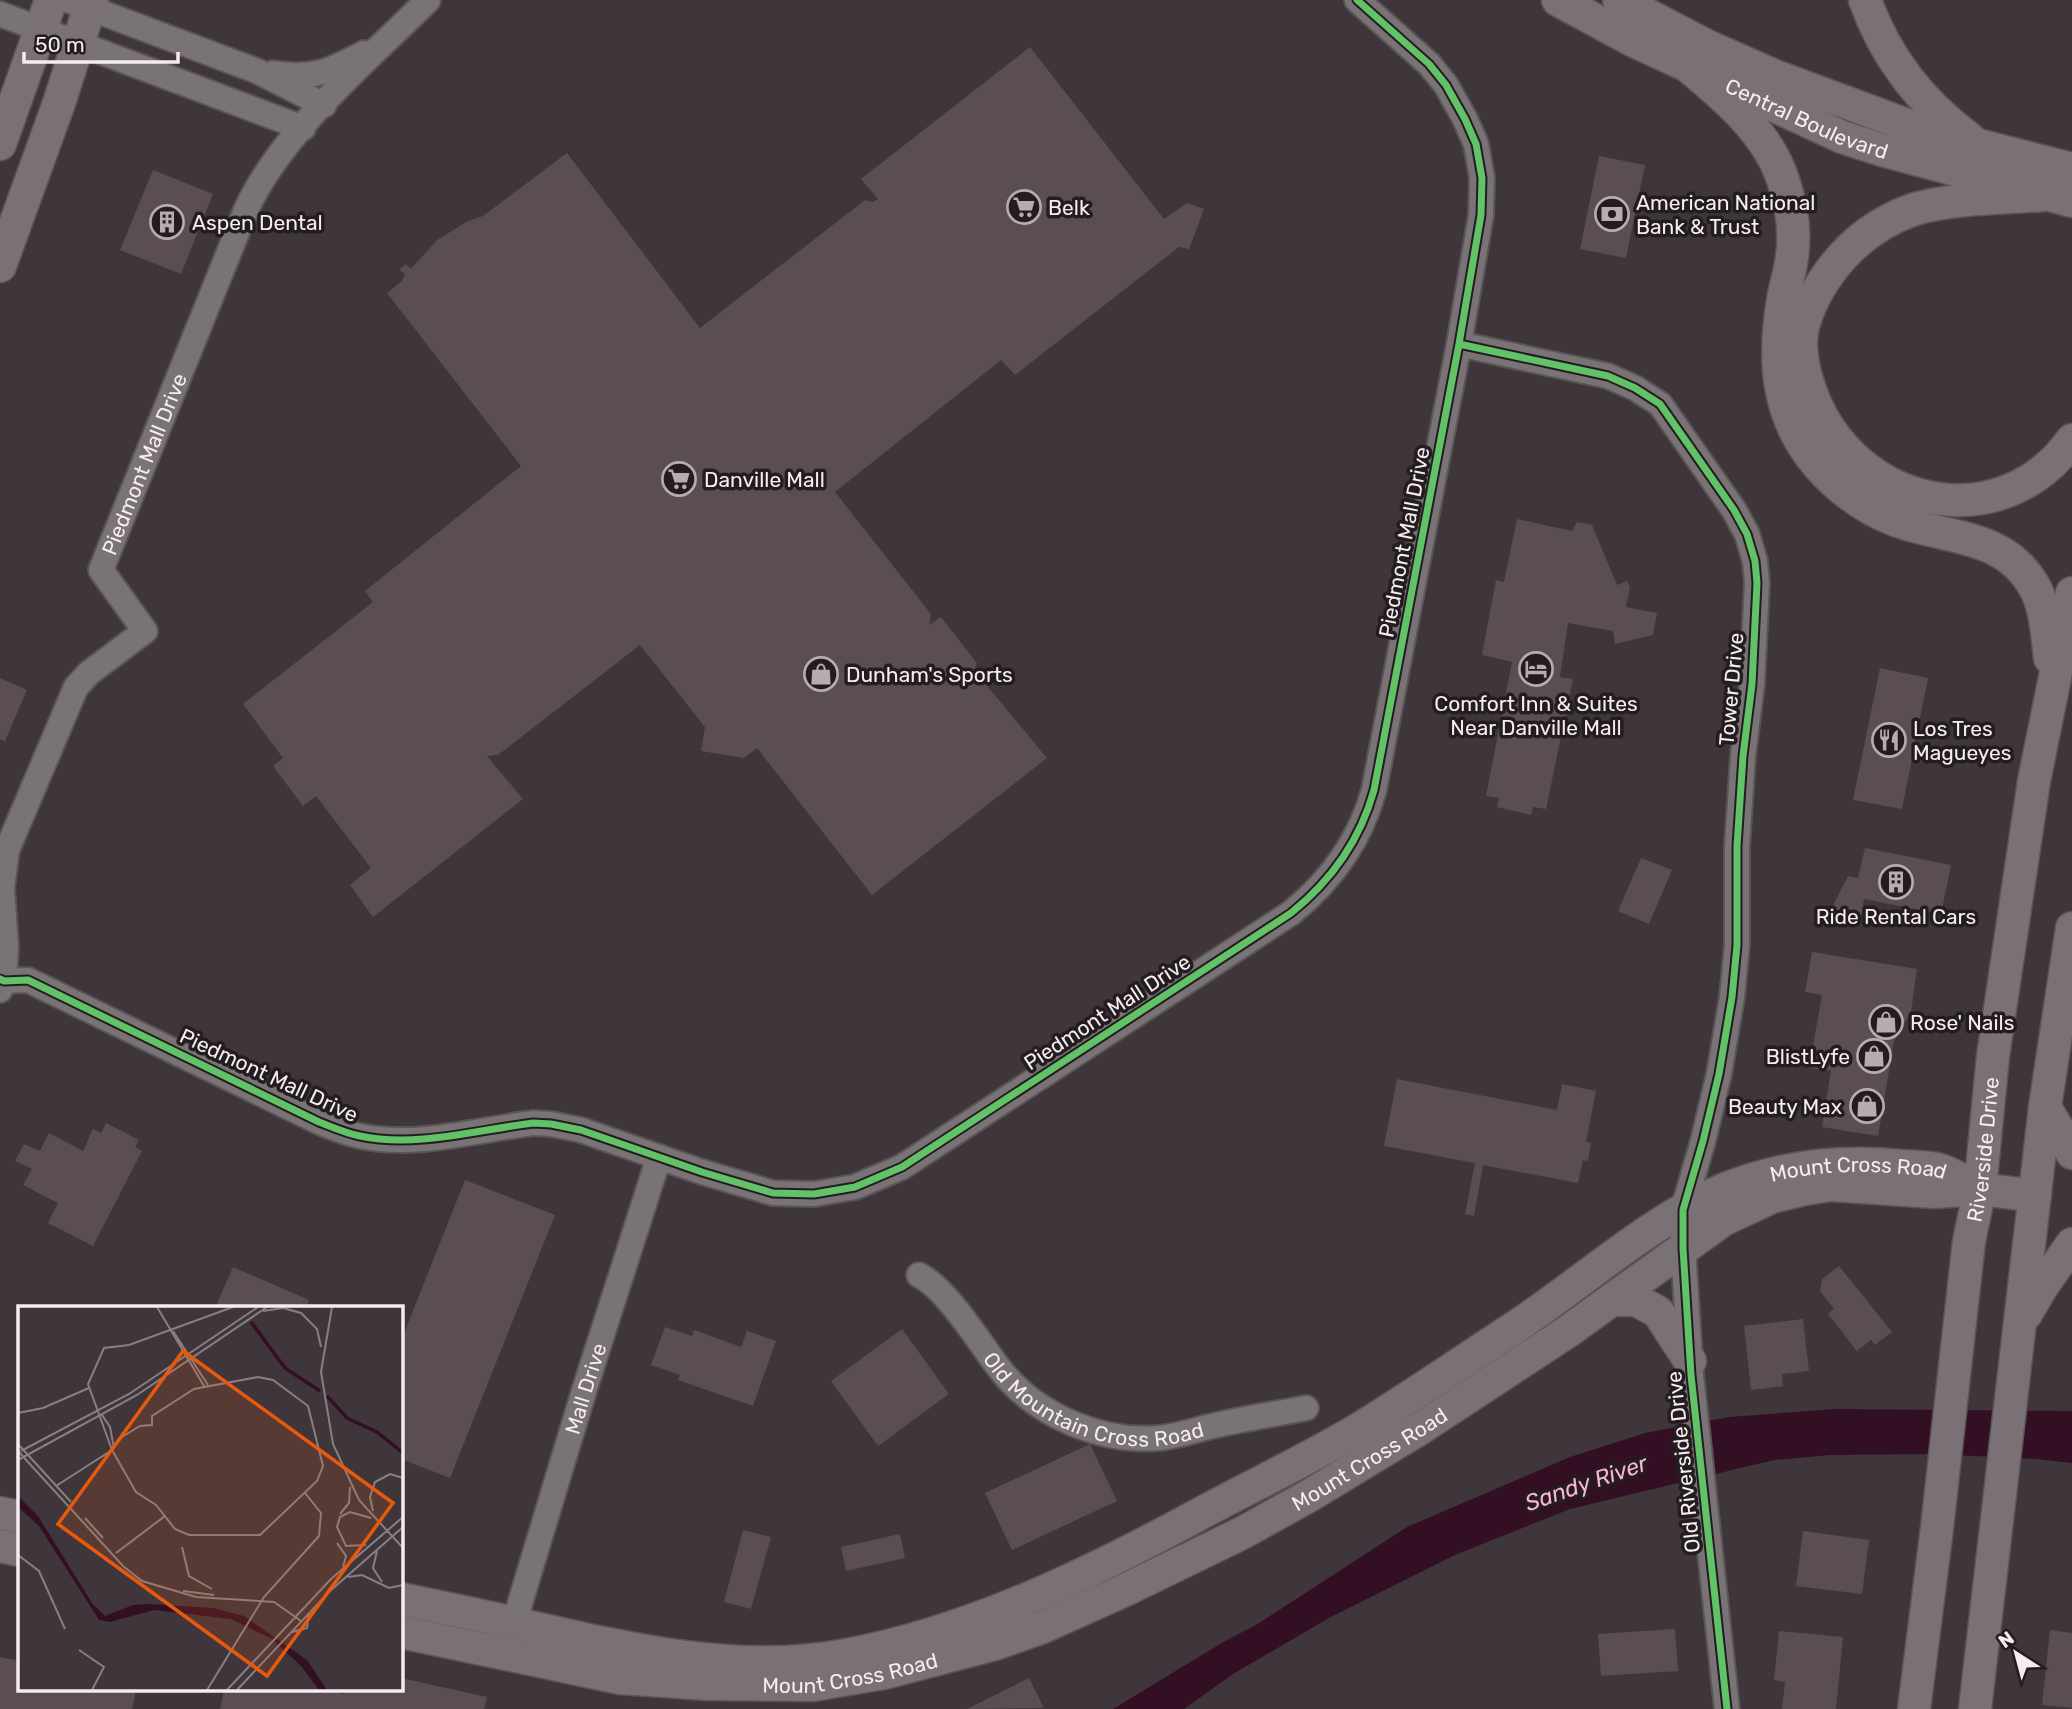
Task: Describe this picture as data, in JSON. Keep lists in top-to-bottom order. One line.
{"streets":{"main road":["Central Boulevard","Riverside Drive","Mount Cross Road"],"street":["Piedmont Mall Drive","Tower Drive","Old Mountain Cross Road","Mall Drive","Old Riverside Drive"]},"crossings":[["Piedmont Mall Drive","Tower Drive"],["Piedmont Mall Drive","Mall Drive"],["Tower Drive","Mount Cross Road"],["Tower Drive","Old Riverside Drive"],["Riverside Drive","Mount Cross Road"],["Mount Cross Road","Mall Drive"],["Mount Cross Road","Old Riverside Drive"]],"water":["Sandy River"],"places":{"supermarket":["Belk","Danville Mall"],"bank":["American National Bank & Trust"],"building":["Aspen Dental","Ride Rental Cars"],"hotel":["Comfort Inn & Suites Near Danville Mall"],"shop":["Dunham's Sports","Rose' Nails","BlistLyfe","Beauty Max"],"restaurant":["Los Tres Magueyes"]},"scale_bar":"50 m","north":"top left"}
